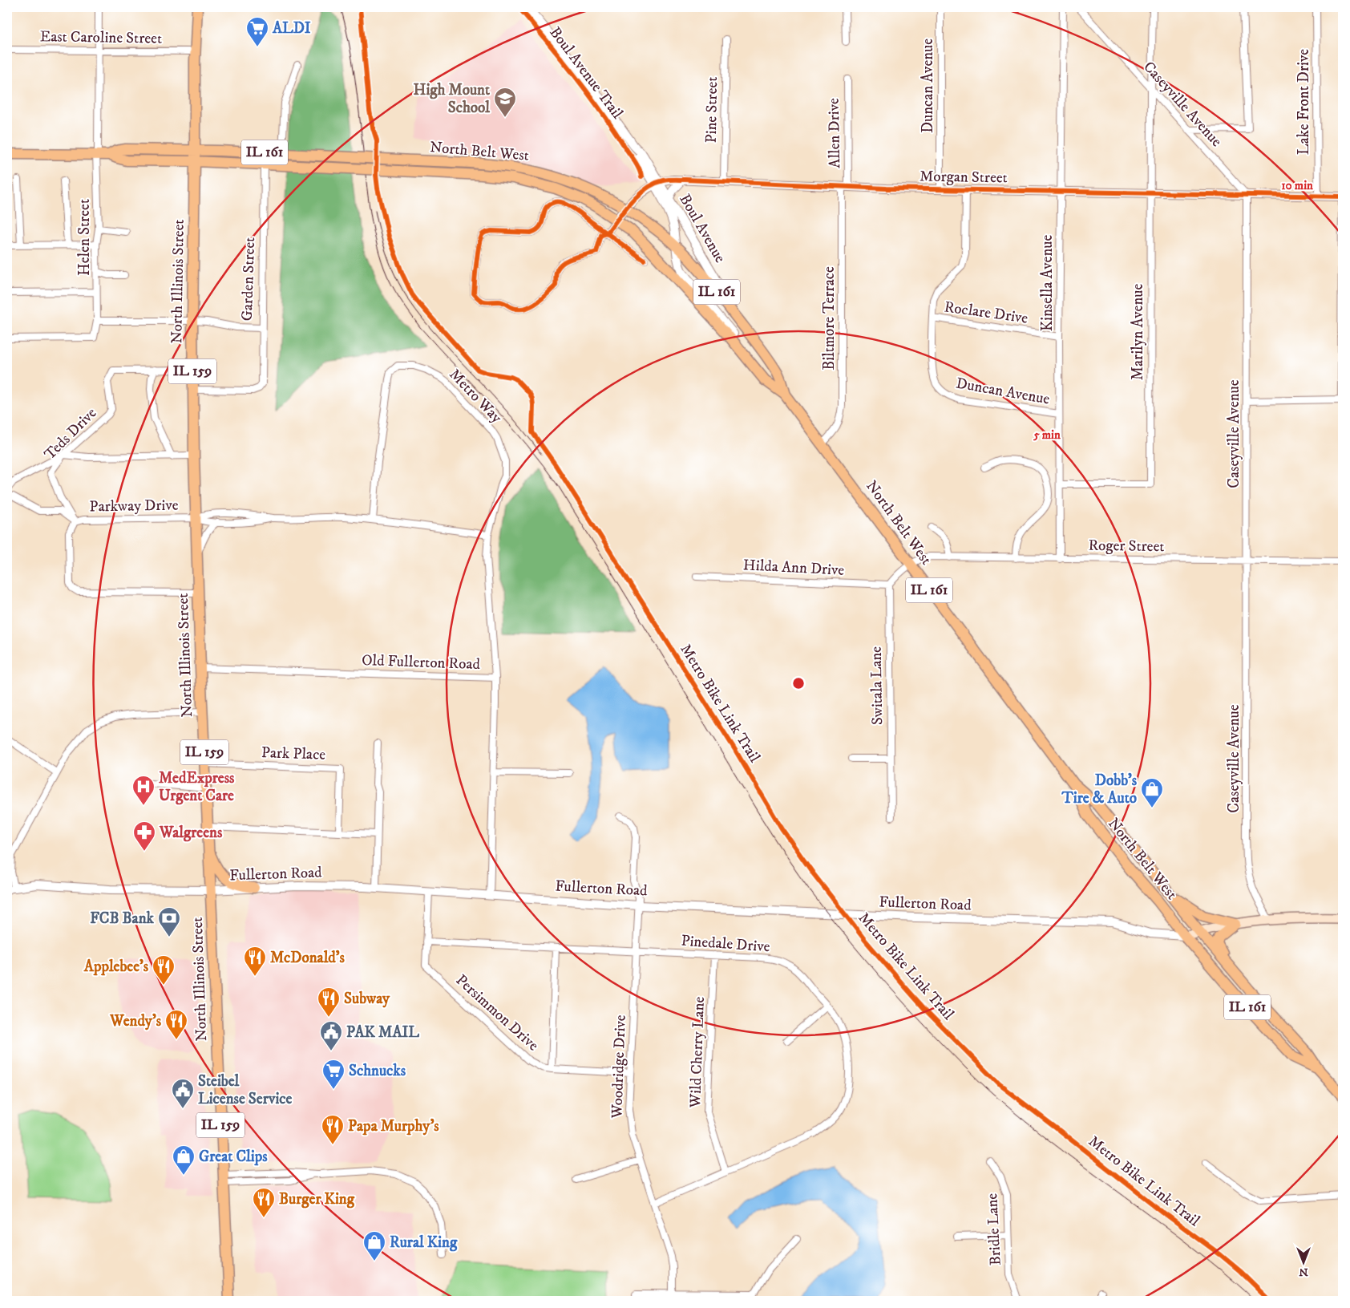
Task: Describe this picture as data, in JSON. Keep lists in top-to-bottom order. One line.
{"streets":{"main road":["North Belt West","IL 161","North Illinois Street","IL 159"],"street":["East Caroline Street","Duncan Avenue","Lake Front Drive","Caseyville Avenue","Pine Street","Allen Drive","Morgan Street","Boul Avenue","Helen Street","Garden Street","Kinsella Avenue","Roclare Drive","Biltmore Terrace","Marilyn Avenue","Metro Way","Teds Drive","Parkway Drive","Roger Street","Hilda Ann Drive","Old Fullerton Road","Switala Lane","Park Place","Fullerton Road","Pinedale Drive","Persimmon Drive","Wild Cherry Lane","Woodridge Drive","Bridle Lane"],"cycle path":["Boul Avenue Trail","Metro Bike Link Trail"]},"crossings":[["East Caroline Street","Helen Street"],["East Caroline Street","North Illinois Street"],["Duncan Avenue","Morgan Street"],["Duncan Avenue","Kinsella Avenue"],["Duncan Avenue","Roclare Drive"],["Lake Front Drive","Morgan Street"],["Caseyville Avenue","Morgan Street"],["Caseyville Avenue","Marilyn Avenue"],["Caseyville Avenue","Roger Street"],["Pine Street","Morgan Street"],["Allen Drive","Morgan Street"],["Allen Drive","Biltmore Terrace"],["North Belt West","IL 161"],["North Belt West","Boul Avenue"],["North Belt West","Garden Street"],["North Belt West","North Illinois Street"],["North Belt West","Biltmore Terrace"],["North Belt West","Roger Street"],["North Belt West","Fullerton Road"],["IL 161","Helen Street"],["IL 161","North Illinois Street"],["IL 161","Fullerton Road"],["Morgan Street","Boul Avenue"],["Morgan Street","Kinsella Avenue"],["Morgan Street","Biltmore Terrace"],["Morgan Street","Marilyn Avenue"],["Helen Street","Garden Street"],["Garden Street","North Illinois Street"],["North Illinois Street","Teds Drive"],["North Illinois Street","Parkway Drive"],["North Illinois Street","Old Fullerton Road"],["North Illinois Street","Park Place"],["North Illinois Street","Fullerton Road"],["Kinsella Avenue","Roclare Drive"],["Kinsella Avenue","Marilyn Avenue"],["Kinsella Avenue","Roger Street"],["Metro Way","Old Fullerton Road"],["Teds Drive","Parkway Drive"],["Hilda Ann Drive","Switala Lane"],["Old Fullerton Road","Fullerton Road"],["Fullerton Road","Persimmon Drive"],["Fullerton Road","Woodridge Drive"],["Pinedale Drive","Persimmon Drive"],["Pinedale Drive","Wild Cherry Lane"],["Pinedale Drive","Woodridge Drive"],["Persimmon Drive","Woodridge Drive"]],"places":{"supermarket":["ALDI","Schnucks"],"school or university":["High Mount School"],"hospital":["MedExpress Urgent Care"],"shop":["Dobb's Tire & Auto","Great Clips","Rural King"],"pharmacy":["Walgreens"],"bank":["FCB Bank"],"restaurant":["McDonald's","Applebee's","Subway","Wendy's","Papa Murphy's","Burger King"],"public building":["PAK MAIL","Steibel License Service"]},"north":"bottom","rings":["10 min","5 min"]}
